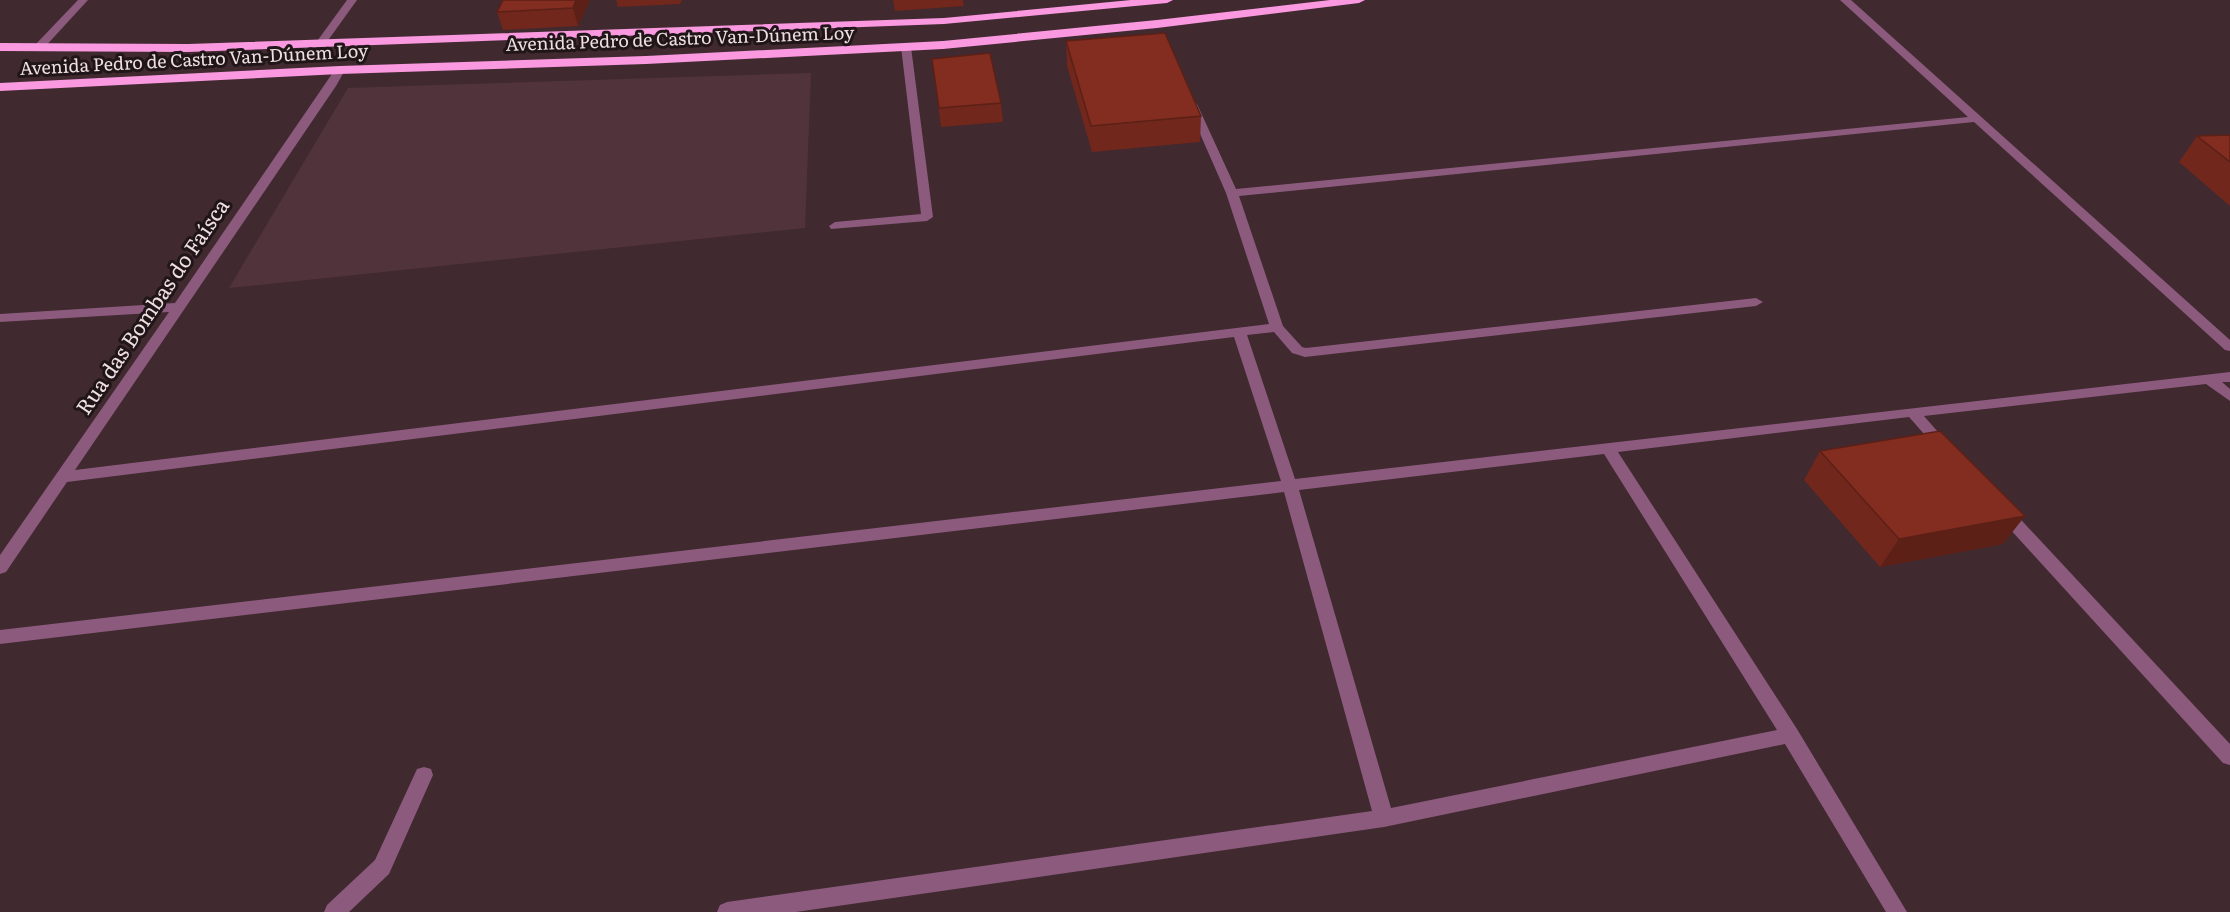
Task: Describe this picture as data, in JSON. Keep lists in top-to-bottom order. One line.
{"streets":{"highway":["Avenida Pedro de Castro Van-Dúnem Loy"],"street":["Rua das Bombas do Faísca"]},"crossings":[["Avenida Pedro de Castro Van-Dúnem Loy","Rua das Bombas do Faísca"]]}
